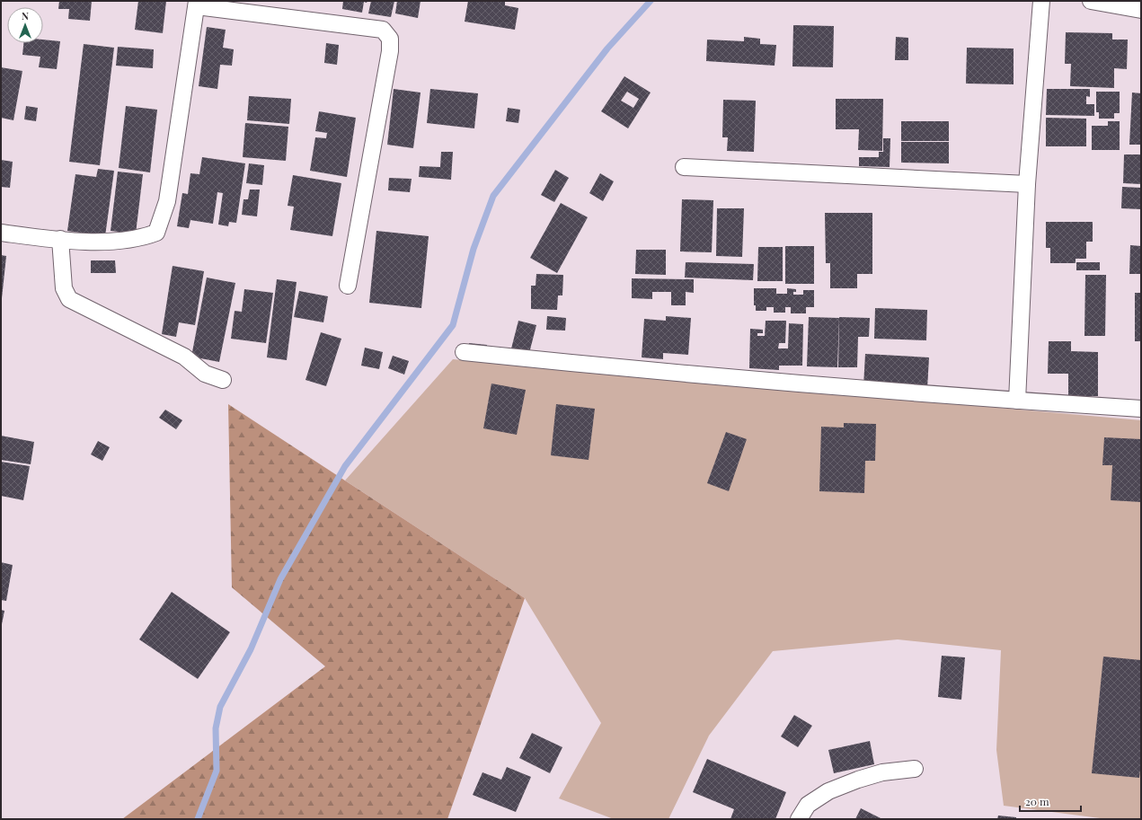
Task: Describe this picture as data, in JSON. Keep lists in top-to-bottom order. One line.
{"scale_bar":"20 m","north":"top"}
